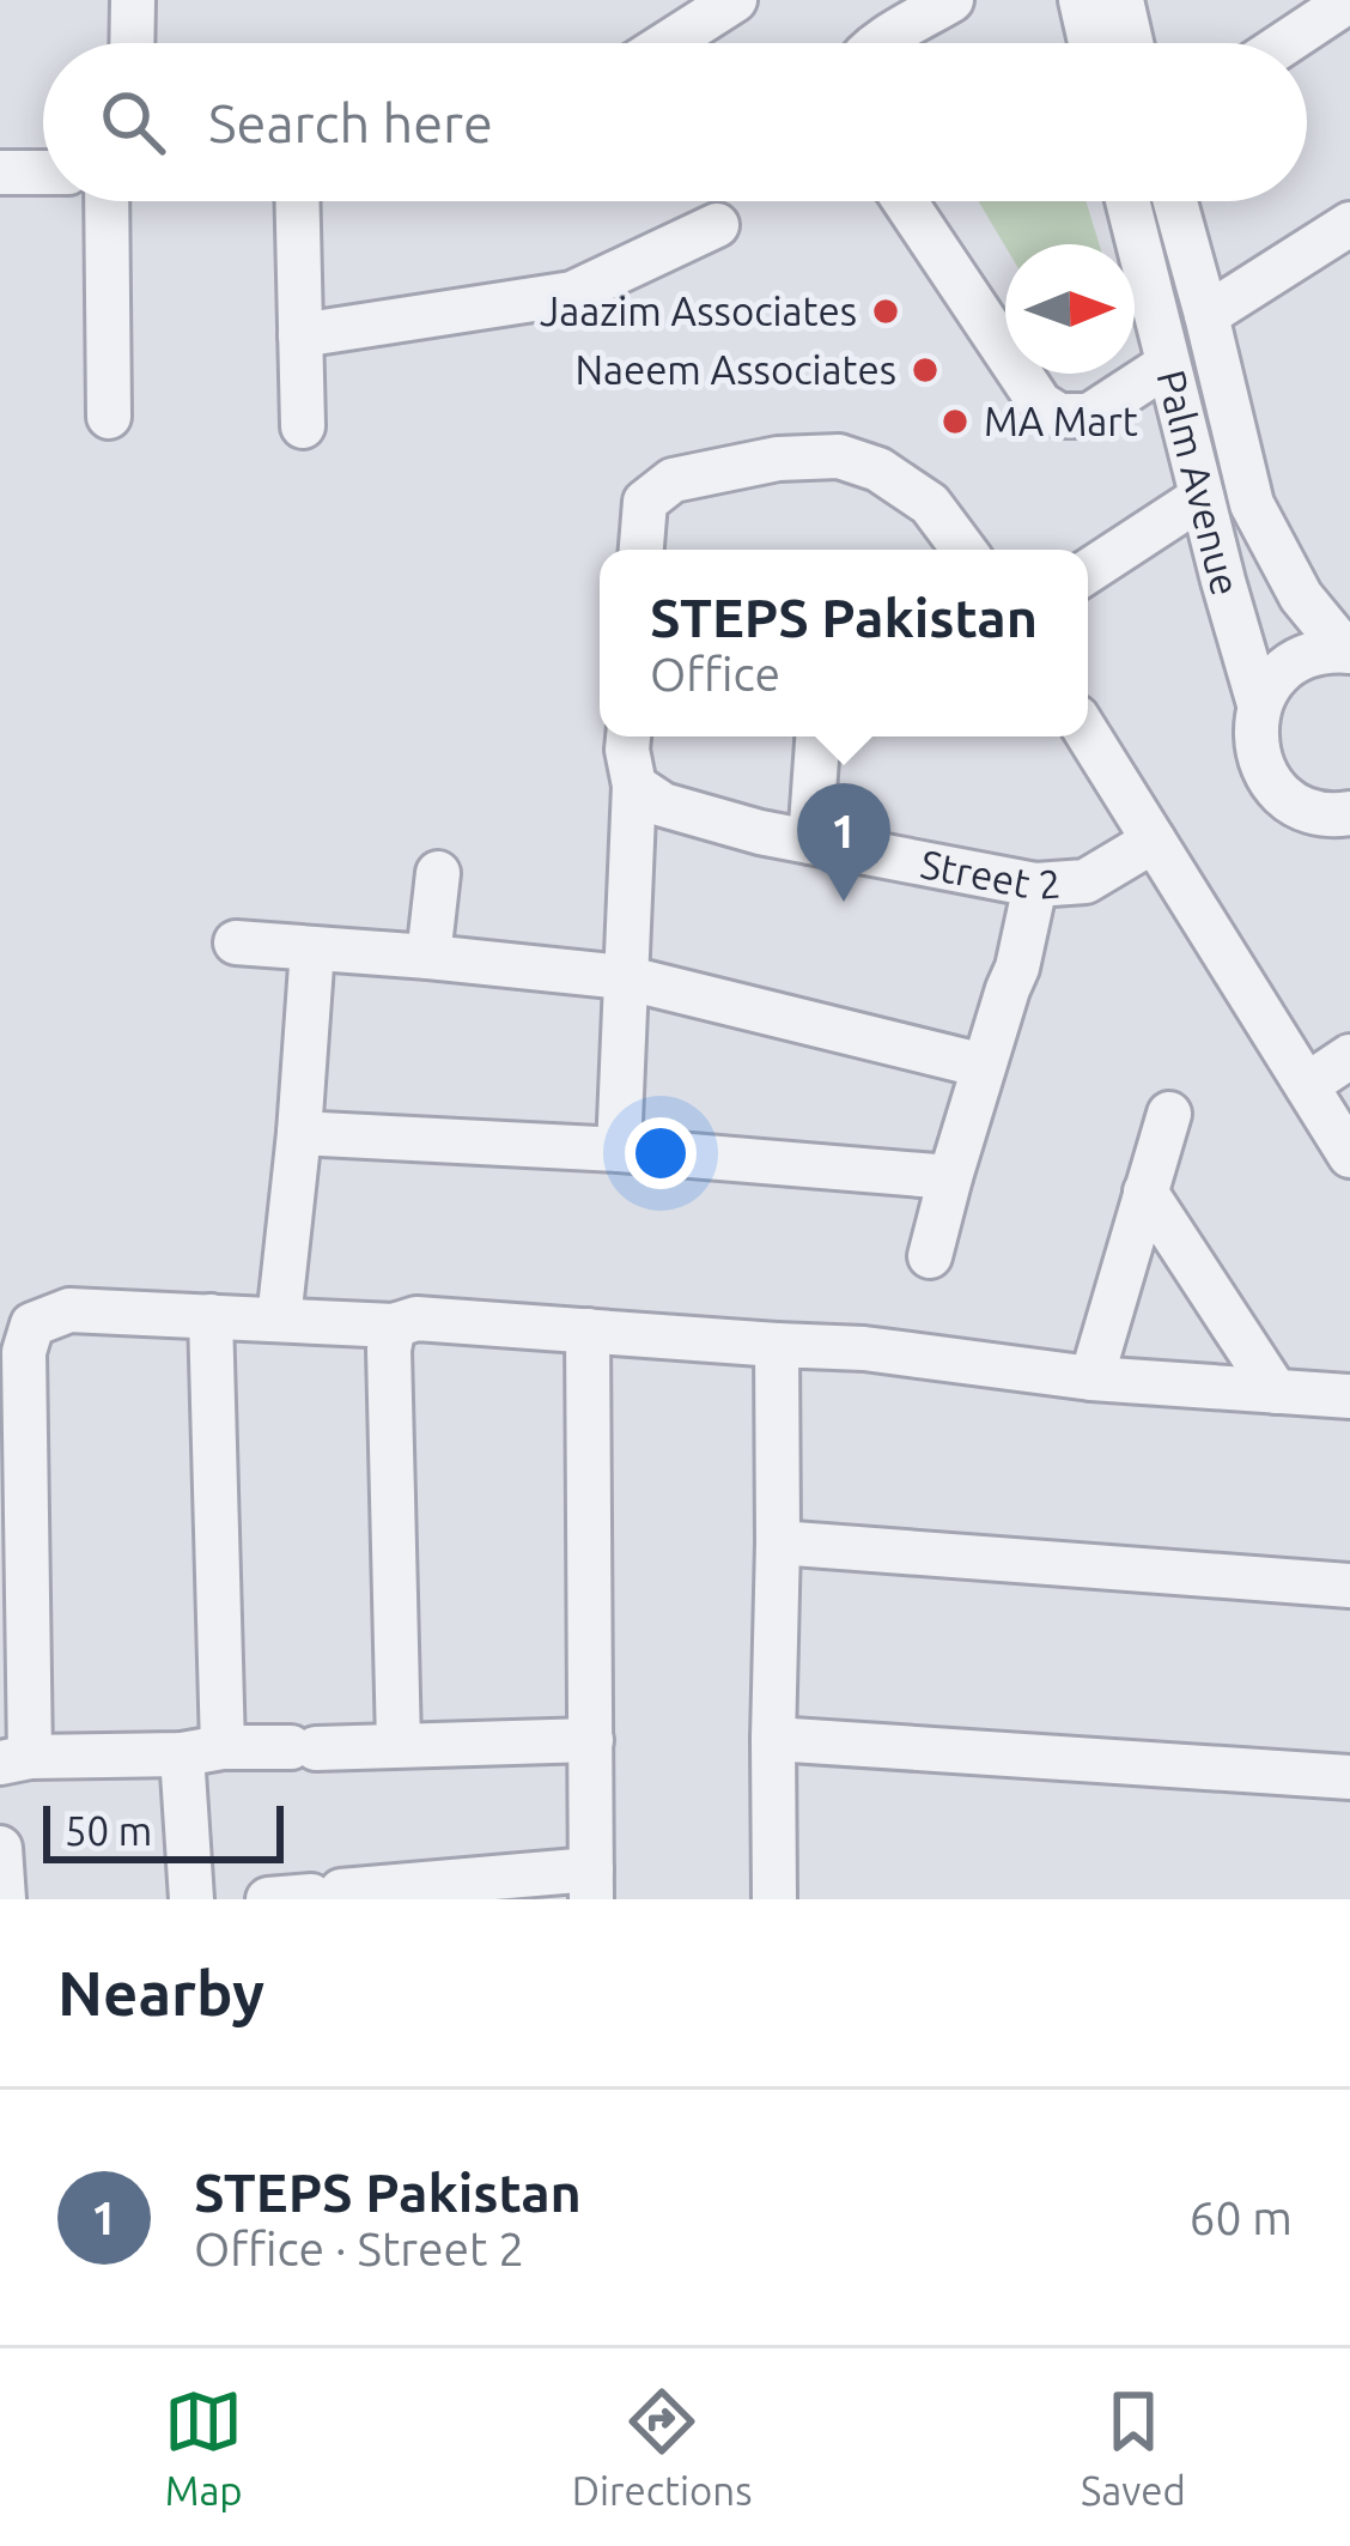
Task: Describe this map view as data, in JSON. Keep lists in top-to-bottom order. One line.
{"streets":{"street":["Palm Avenue","Street 2"]},"places":["Jaazim Associates","Naeem Associates","MA Mart"],"scale_bar":"50 m","north":"right","page":{"search":"Search here","popup":["STEPS Pakistan","Office"],"pins":"1","scale":"50 m","heading":"Nearby","list":[{"mark":"1","name":"STEPS Pakistan","note":"Office · Street 2","value":"60 m"}],"nav":["Map","Directions","Saved"]}}
